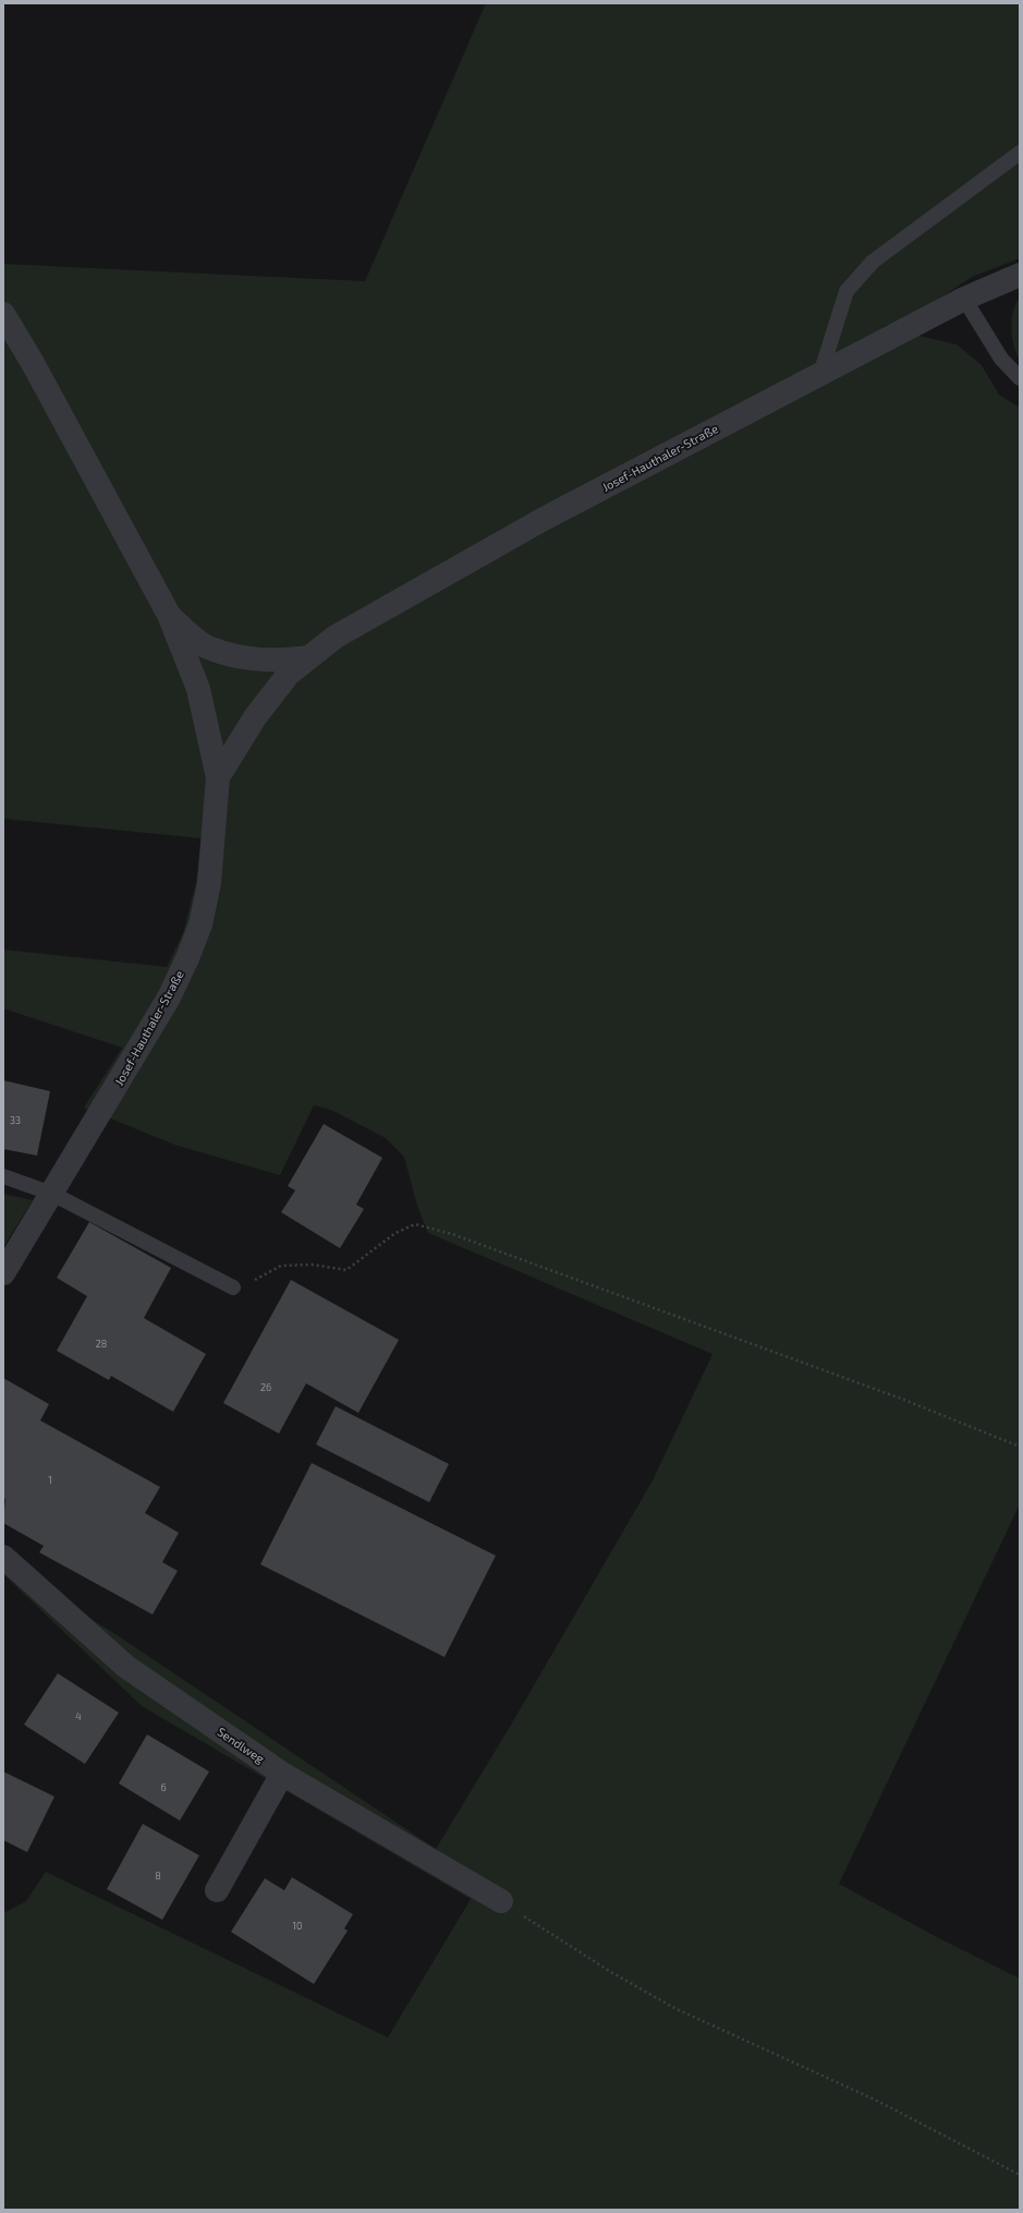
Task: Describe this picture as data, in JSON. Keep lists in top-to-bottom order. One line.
{"streets":{"street":["Josef-Hauthaler-Straße","Sendlweg"]},"house_numbers":["33","28","26","1","4","6","8","10"]}
